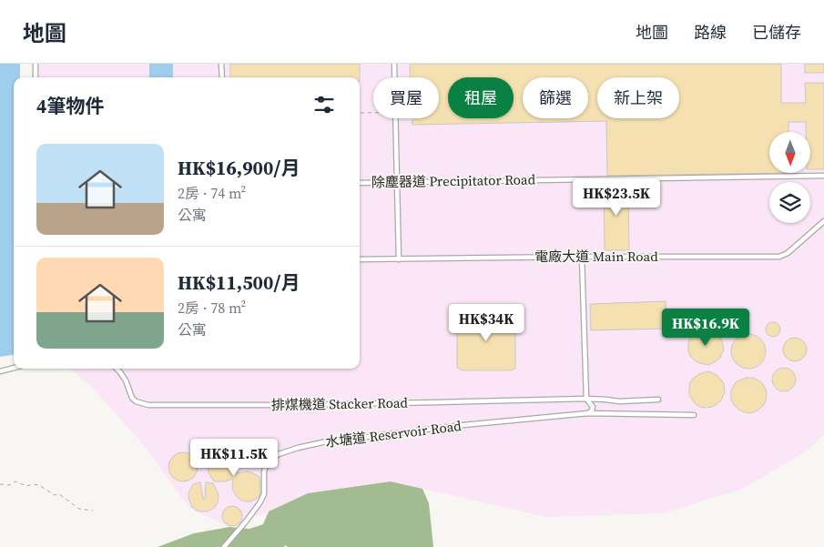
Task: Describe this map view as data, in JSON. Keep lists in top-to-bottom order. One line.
{"streets":{"lane":["除塵器道 Precipitator Road","電廠大道 Main Road","排煤機道 Stacker Road","水塘道 Reservoir Road"]},"north":"bottom","page":{"header":"地圖","nav":["地圖","路線","已儲存"],"chip":["買屋","租屋","篩選","新上架"],"heading":"4筆物件","list":[{"name":"HK$16,900/月","note":"2房 · 74 m² · 公寓"},{"name":"HK$11,500/月","note":"2房 · 78 m² · 公寓"}],"price":["HK$23.5K","HK$34K","HK$16.9K","HK$11.5K"]}}
